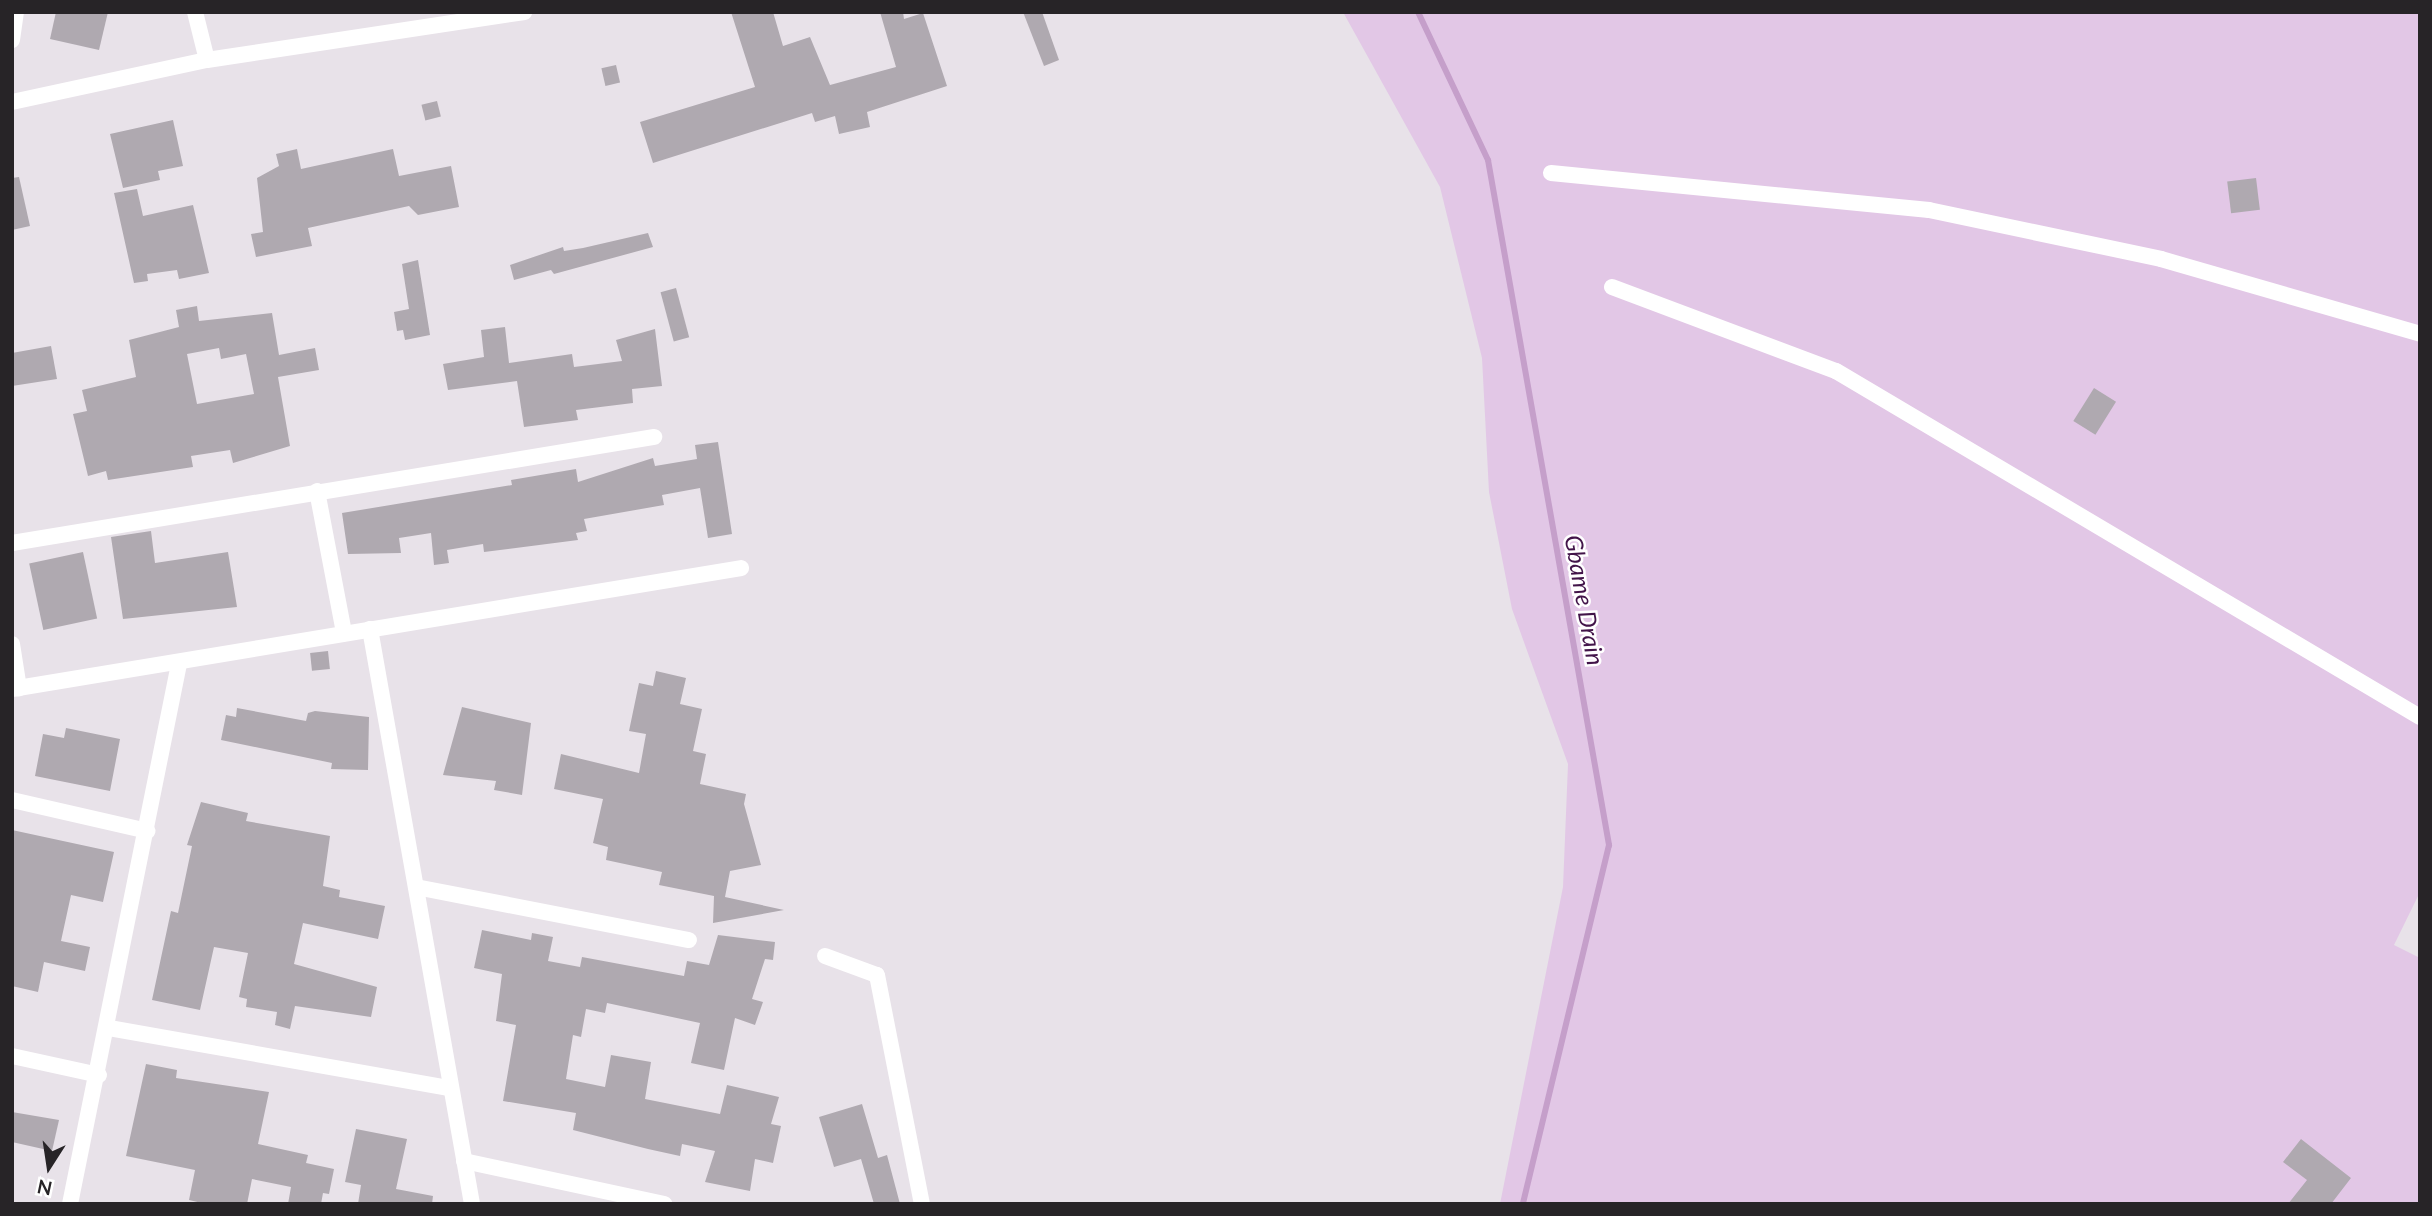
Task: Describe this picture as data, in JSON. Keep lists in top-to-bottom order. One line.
{"water":["Gbame Drain"],"north":"bottom"}
